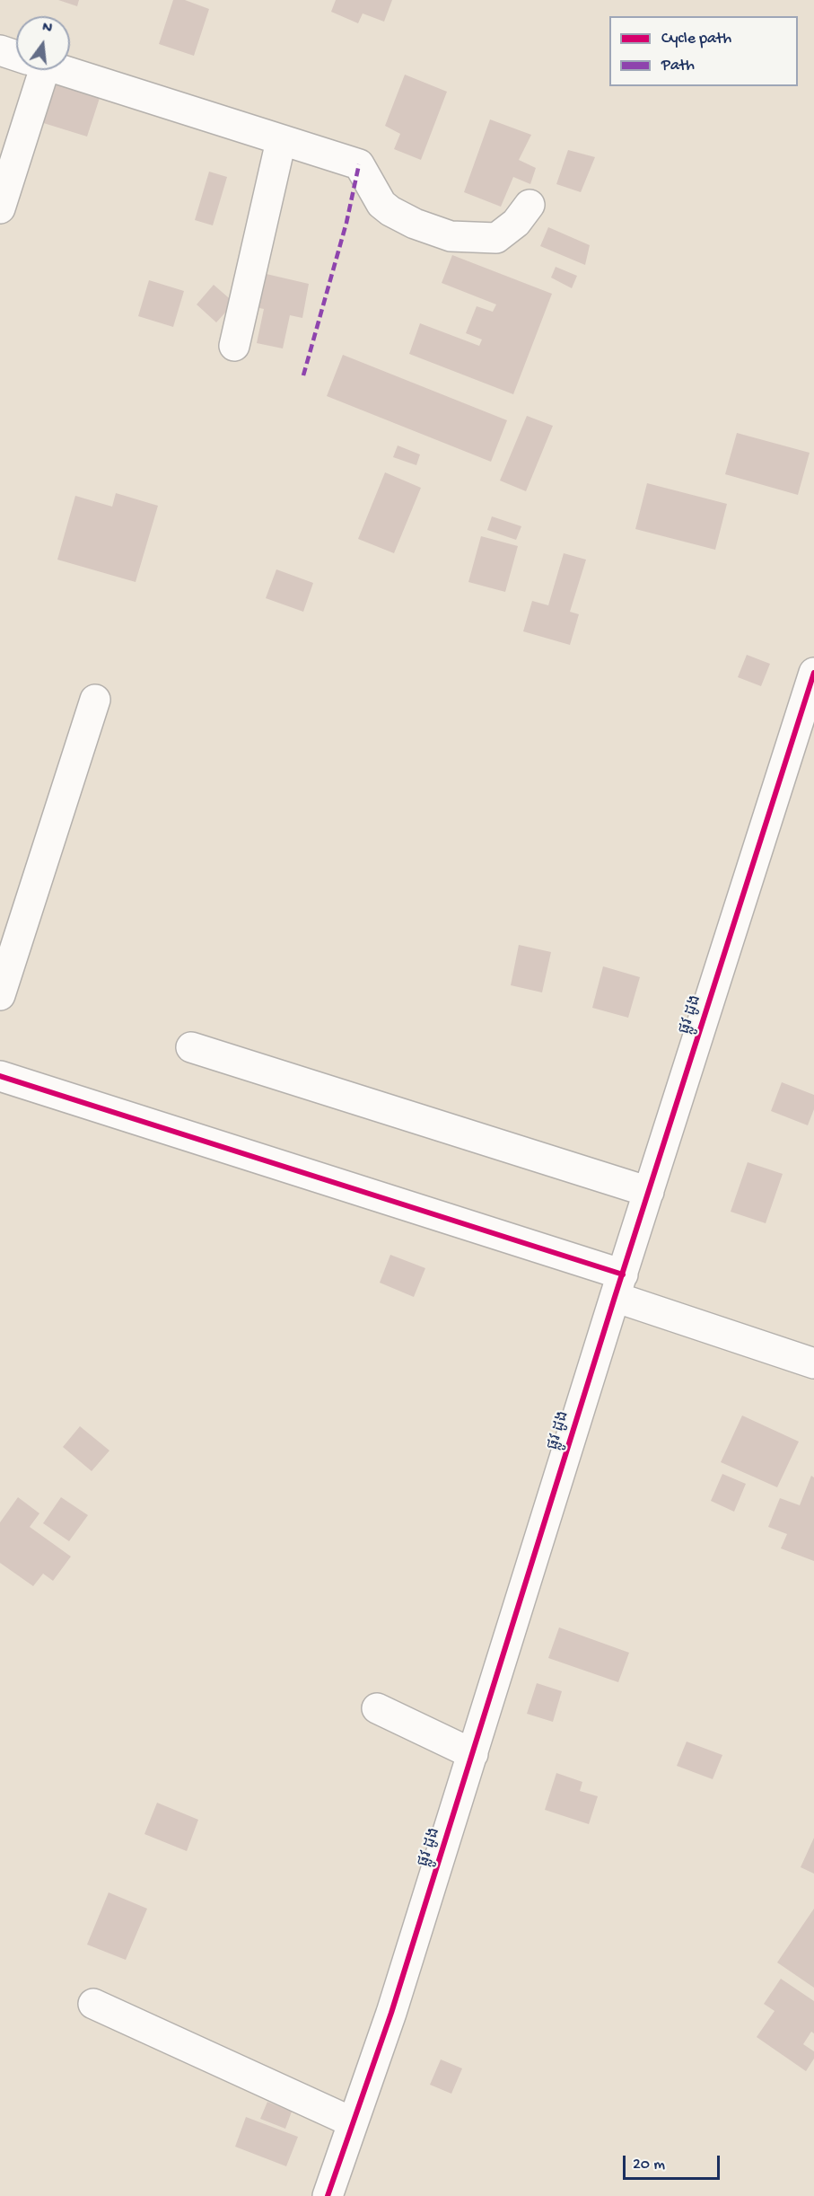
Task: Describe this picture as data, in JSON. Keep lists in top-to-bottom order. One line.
{"streets":{"street":["ផ្លូវ ដូង"]},"legend":["Cycle path","Path"],"scale_bar":"20 m","north":"top"}
